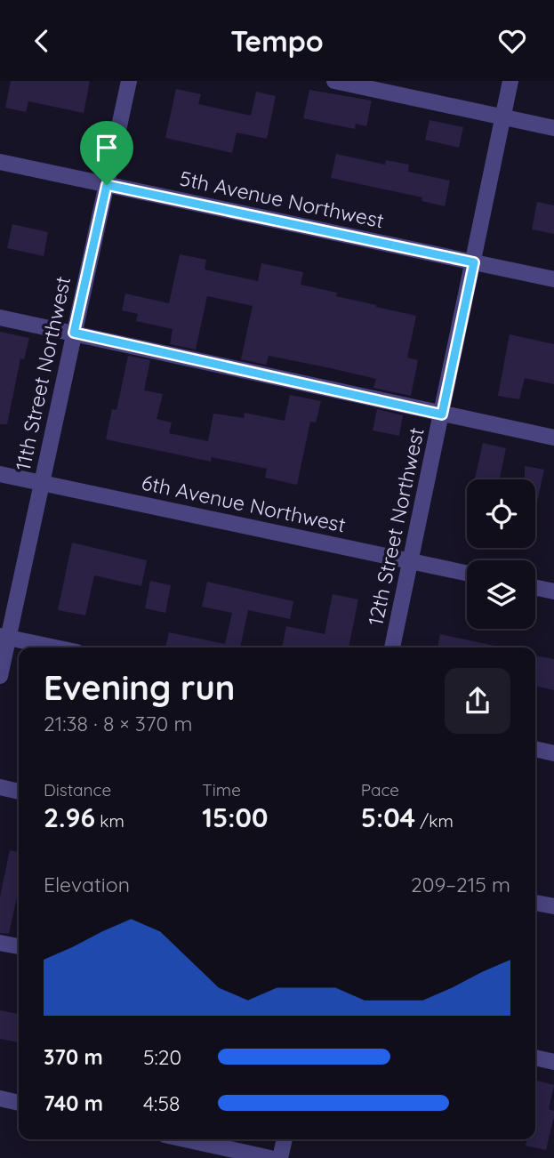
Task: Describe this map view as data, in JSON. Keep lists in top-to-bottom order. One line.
{"streets":{"street":["5th Avenue Northwest","11th Street Northwest","6th Avenue Northwest","12th Street Northwest"]},"crossings":[["5th Avenue Northwest","11th Street Northwest"],["5th Avenue Northwest","12th Street Northwest"],["11th Street Northwest","6th Avenue Northwest"],["6th Avenue Northwest","12th Street Northwest"]],"page":{"header":"Tempo","heading":["Evening run","21:38 · 8 × 370 m"],"stats":[["Distance","2.96 km"],["Time","15:00"],["Pace","5:04 /km"]],"chart":["Elevation","209–215 m"],"list":[{"name":"370 m","note":"5:20"},{"name":"740 m","note":"4:58"}]}}
